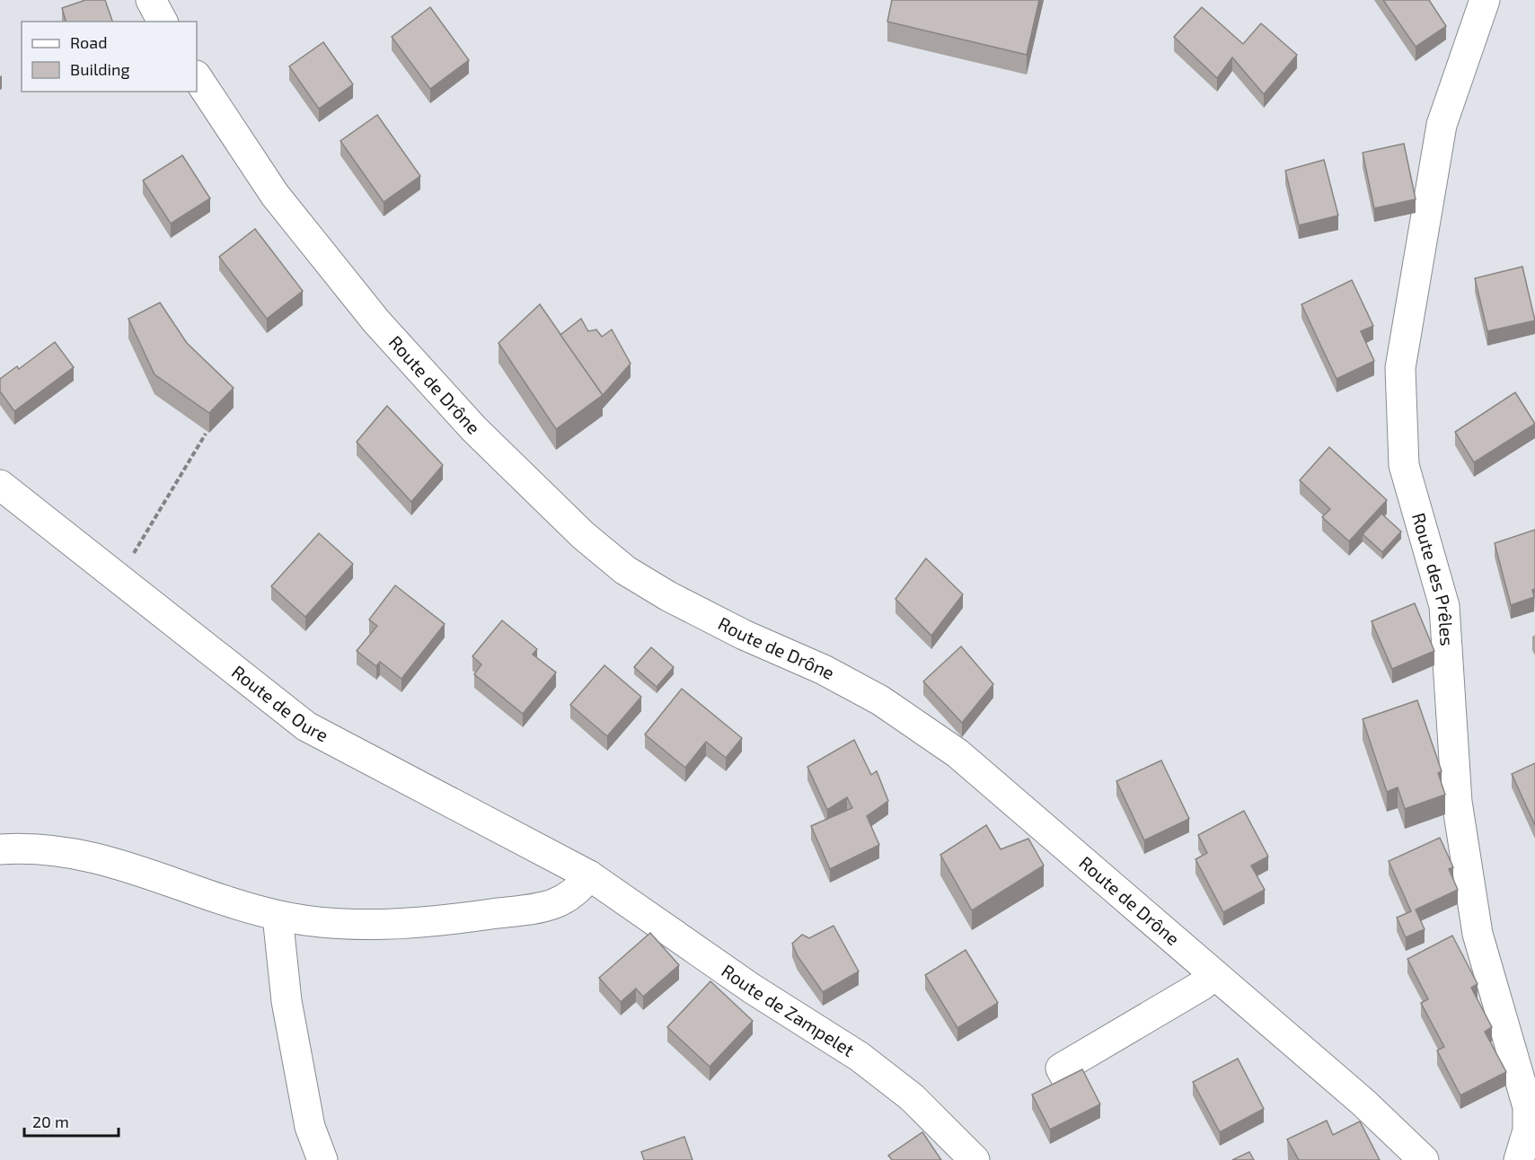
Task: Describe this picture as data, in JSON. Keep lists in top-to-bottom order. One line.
{"streets":{"street":["Route de Drône","Route des Prêles","Route de Oure","Route de Zampelet"]},"crossings":[["Route de Oure","Route de Zampelet"]],"legend":["Road","Building"],"scale_bar":"20 m"}
